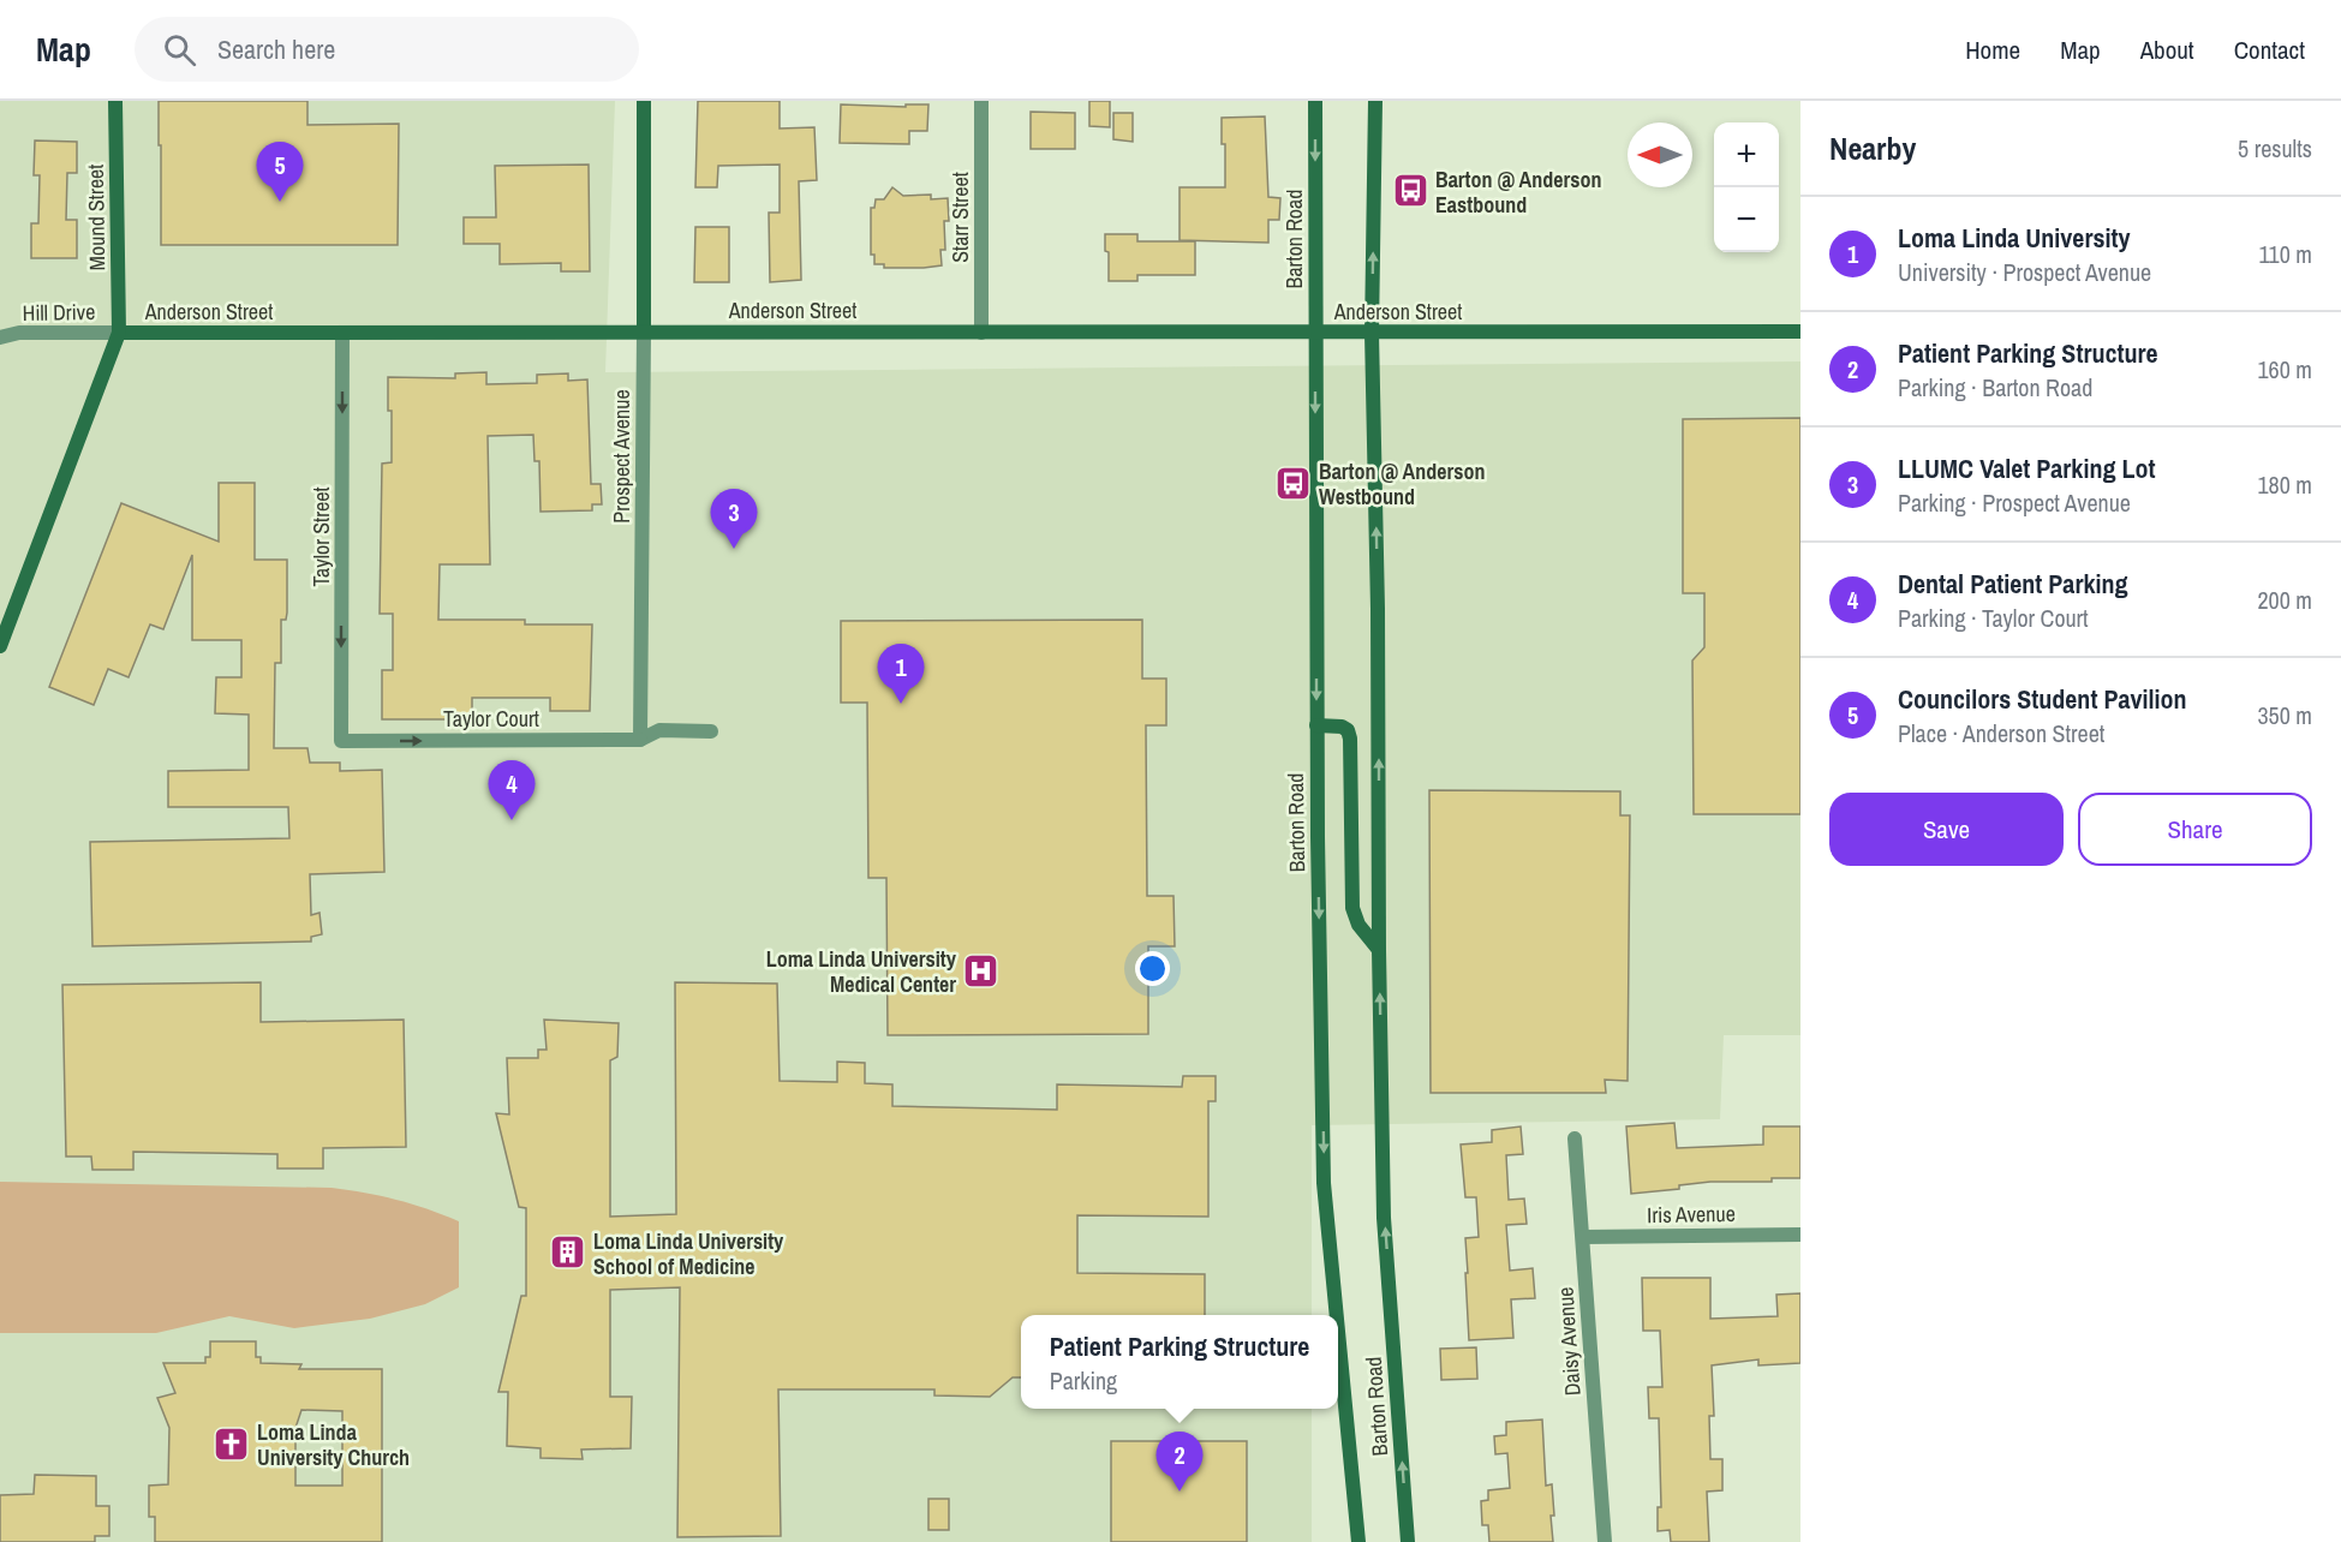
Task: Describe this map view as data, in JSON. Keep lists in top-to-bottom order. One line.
{"streets":{"main road":["Mound Street","Barton Road","Anderson Street","Prospect Avenue"],"street":["Starr Street","Hill Drive","Taylor Street","Taylor Court","Iris Avenue","Daisy Avenue"]},"crossings":[["Mound Street","Anderson Street"],["Mound Street","Hill Drive"],["Starr Street","Anderson Street"],["Barton Road","Anderson Street"],["Anderson Street","Hill Drive"],["Anderson Street","Prospect Avenue"],["Anderson Street","Taylor Street"],["Prospect Avenue","Taylor Court"],["Taylor Street","Taylor Court"],["Iris Avenue","Daisy Avenue"]],"one_way":["Taylor Street","Taylor Court"],"places":{"bus stop":["Barton @ Anderson Eastbound","Barton @ Anderson Westbound"],"hospital":["Loma Linda University Medical Center"],"building":["Loma Linda University School of Medicine"],"church":["Loma Linda University Church"]},"north":"left","page":{"header":"Map","search":"Search here","nav":["Home","Map","About","Contact"],"heading":["Nearby","5 results"],"map_buttons":["+","−"],"pins":["5","3","1","4","2"],"list":[{"mark":"1","name":"Loma Linda University","note":"University · Prospect Avenue","value":"110 m"},{"mark":"2","name":"Patient Parking Structure","note":"Parking · Barton Road","value":"160 m"},{"mark":"3","name":"LLUMC Valet Parking Lot","note":"Parking · Prospect Avenue","value":"180 m"},{"mark":"4","name":"Dental Patient Parking","note":"Parking · Taylor Court","value":"200 m"},{"mark":"5","name":"Councilors Student Pavilion","note":"Place · Anderson Street","value":"350 m"}],"buttons":["Save","Share"],"popup":["Patient Parking Structure","Parking"]}}
